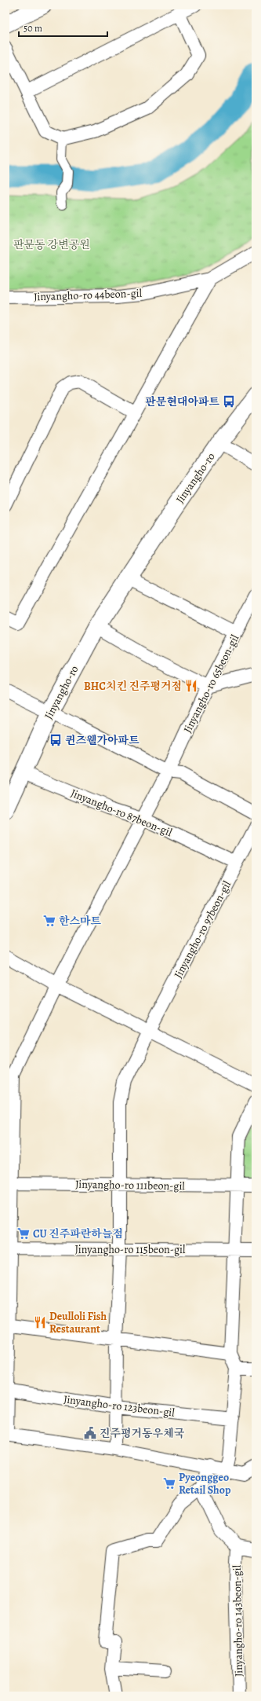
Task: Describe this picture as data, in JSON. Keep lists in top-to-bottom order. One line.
{"streets":{"street":["Jinyangho-ro 44beon-gil","Jinyangho-ro","Jinyangho-ro 65beon-gil","Jinyangho-ro 87beon-gil","Jinyangho-ro 97beon-gil","Jinyangho-ro 111beon-gil","Jinyangho-ro 115beon-gil","Jinyangho-ro 123beon-gil","Jinyangho-ro 143beon-gil"]},"crossings":[["Jinyangho-ro","Jinyangho-ro 87beon-gil"],["Jinyangho-ro 65beon-gil","Jinyangho-ro 87beon-gil"],["Jinyangho-ro 87beon-gil","Jinyangho-ro 97beon-gil"],["Jinyangho-ro 97beon-gil","Jinyangho-ro 111beon-gil"],["Jinyangho-ro 97beon-gil","Jinyangho-ro 115beon-gil"],["Jinyangho-ro 97beon-gil","Jinyangho-ro 123beon-gil"]],"parks":["판문동 강변공원"],"places":{"bus stop":["판문현대아파트","퀸즈웰가아파트"],"restaurant":["BHC치킨 진주평거점","Deulloli Fish Restaurant"],"supermarket":["한스마트","CU 진주파란하늘점","Pyeonggeo Retail Shop"],"public building":["진주평거동우체국"]},"scale_bar":"50 m"}
